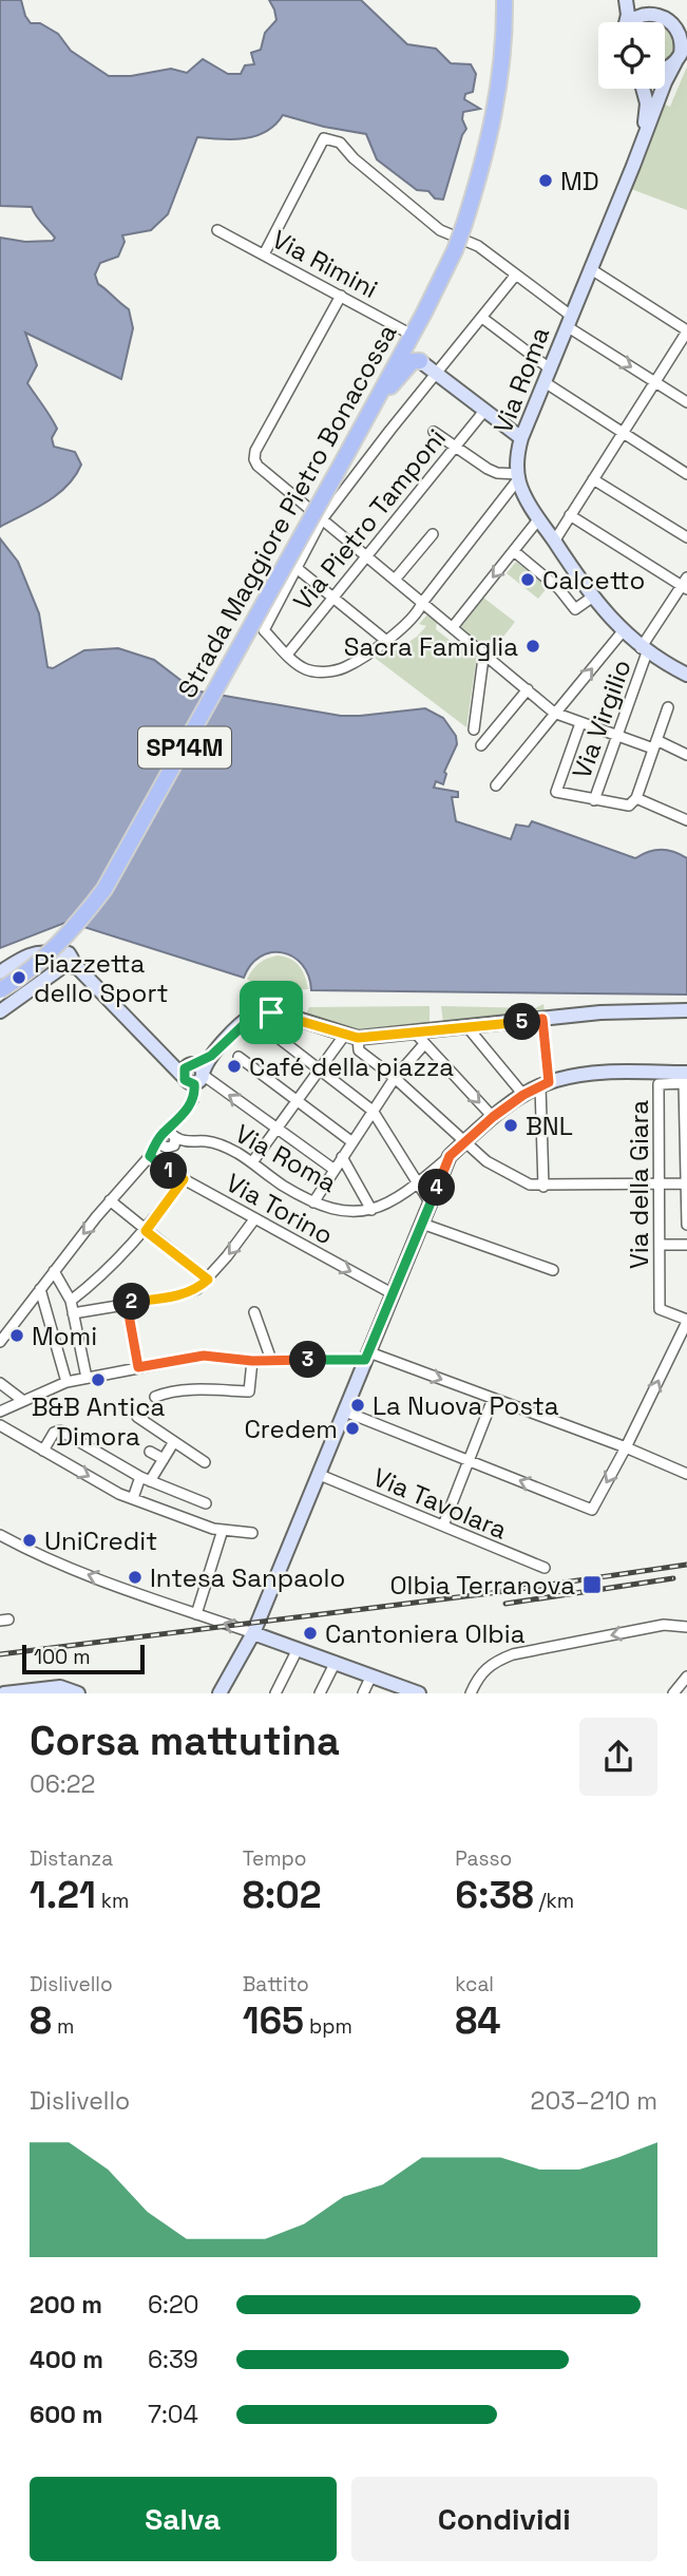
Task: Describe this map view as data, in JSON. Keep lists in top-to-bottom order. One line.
{"streets":{"main road":["Via Roma","Strada Maggiore Pietro Bonacossa","SP14M"],"street":["Via Rimini","Via Pietro Tamponi","Via Virgilio","Via della Giara","Via Torino","Via Tavolara"]},"crossings":[["Via Rimini","Strada Maggiore Pietro Bonacossa"],["Via Roma","Via della Giara"]],"one_way":["Via Torino"],"places":{"other":["MD","Calcetto","Sacra Famiglia","Piazzetta dello Sport","Café della piazza","BNL","Momi","B&B Antica Dimora","La Nuova Posta","Credem","UniCredit","Intesa Sanpaolo","Cantoniera Olbia"],"transit":["Olbia Terranova"]},"scale_bar":"100 m","page":{"pins":["5","1","4","2","3"],"scale":"100 m","heading":["Corsa mattutina","06:22"],"stats":[["Distanza","1.21 km"],["Tempo","8:02"],["Passo","6:38 /km"],["Dislivello","8 m"],["Battito","165 bpm"],["kcal","84"]],"chart":["Dislivello","203–210 m"],"list":[{"name":"200 m","note":"6:20"},{"name":"400 m","note":"6:39"},{"name":"600 m","note":"7:04"}],"buttons":["Salva","Condividi"]}}
